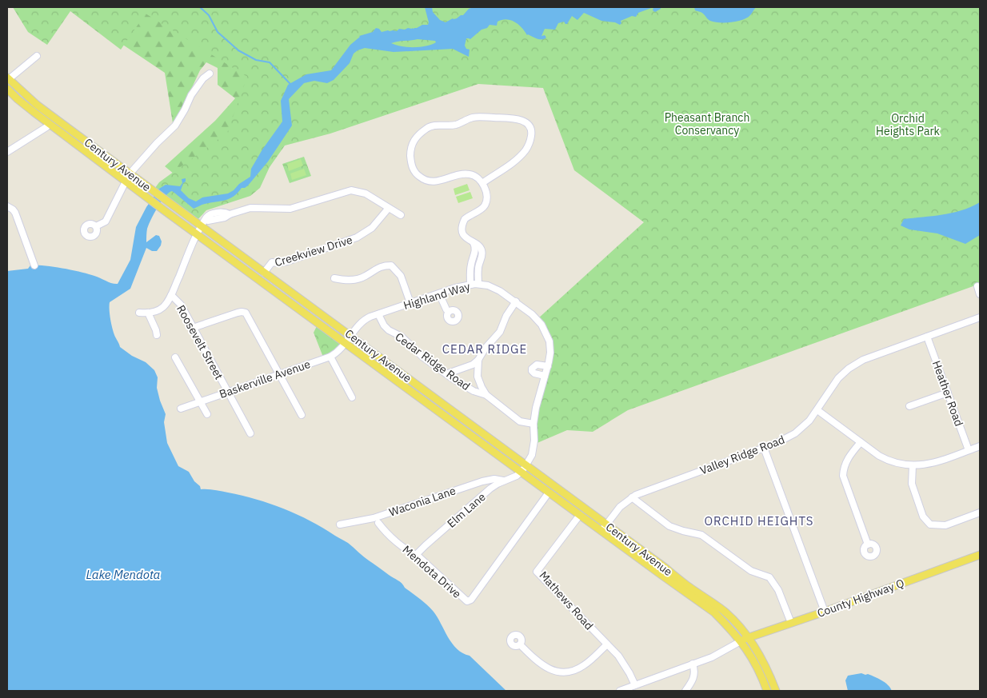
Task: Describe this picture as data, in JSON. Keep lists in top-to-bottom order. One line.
{"streets":{"main road":["Century Avenue","County Highway Q"],"street":["Creekview Drive","Highland Way","Roosevelt Street","Cedar Ridge Road","Baskerville Avenue","Heather Road","Valley Ridge Road","Waconia Lane","Elm Lane","Mendota Drive","Mathews Road"]},"crossings":[["Century Avenue","Creekview Drive"],["Century Avenue","Highland Way"],["Century Avenue","Baskerville Avenue"],["Century Avenue","Valley Ridge Road"],["Century Avenue","Elm Lane"],["Century Avenue","Mendota Drive"],["Century Avenue","County Highway Q"],["Century Avenue","Mathews Road"],["Highland Way","Cedar Ridge Road"],["Highland Way","Baskerville Avenue"],["Highland Way","Elm Lane"],["Roosevelt Street","Baskerville Avenue"],["Heather Road","Valley Ridge Road"],["Waconia Lane","Elm Lane"],["Elm Lane","Mendota Drive"]],"districts":["CEDAR RIDGE","ORCHID HEIGHTS"],"water":["Lake Mendota"],"parks":["Pheasant Branch Conservancy","Orchid Heights Park"]}
